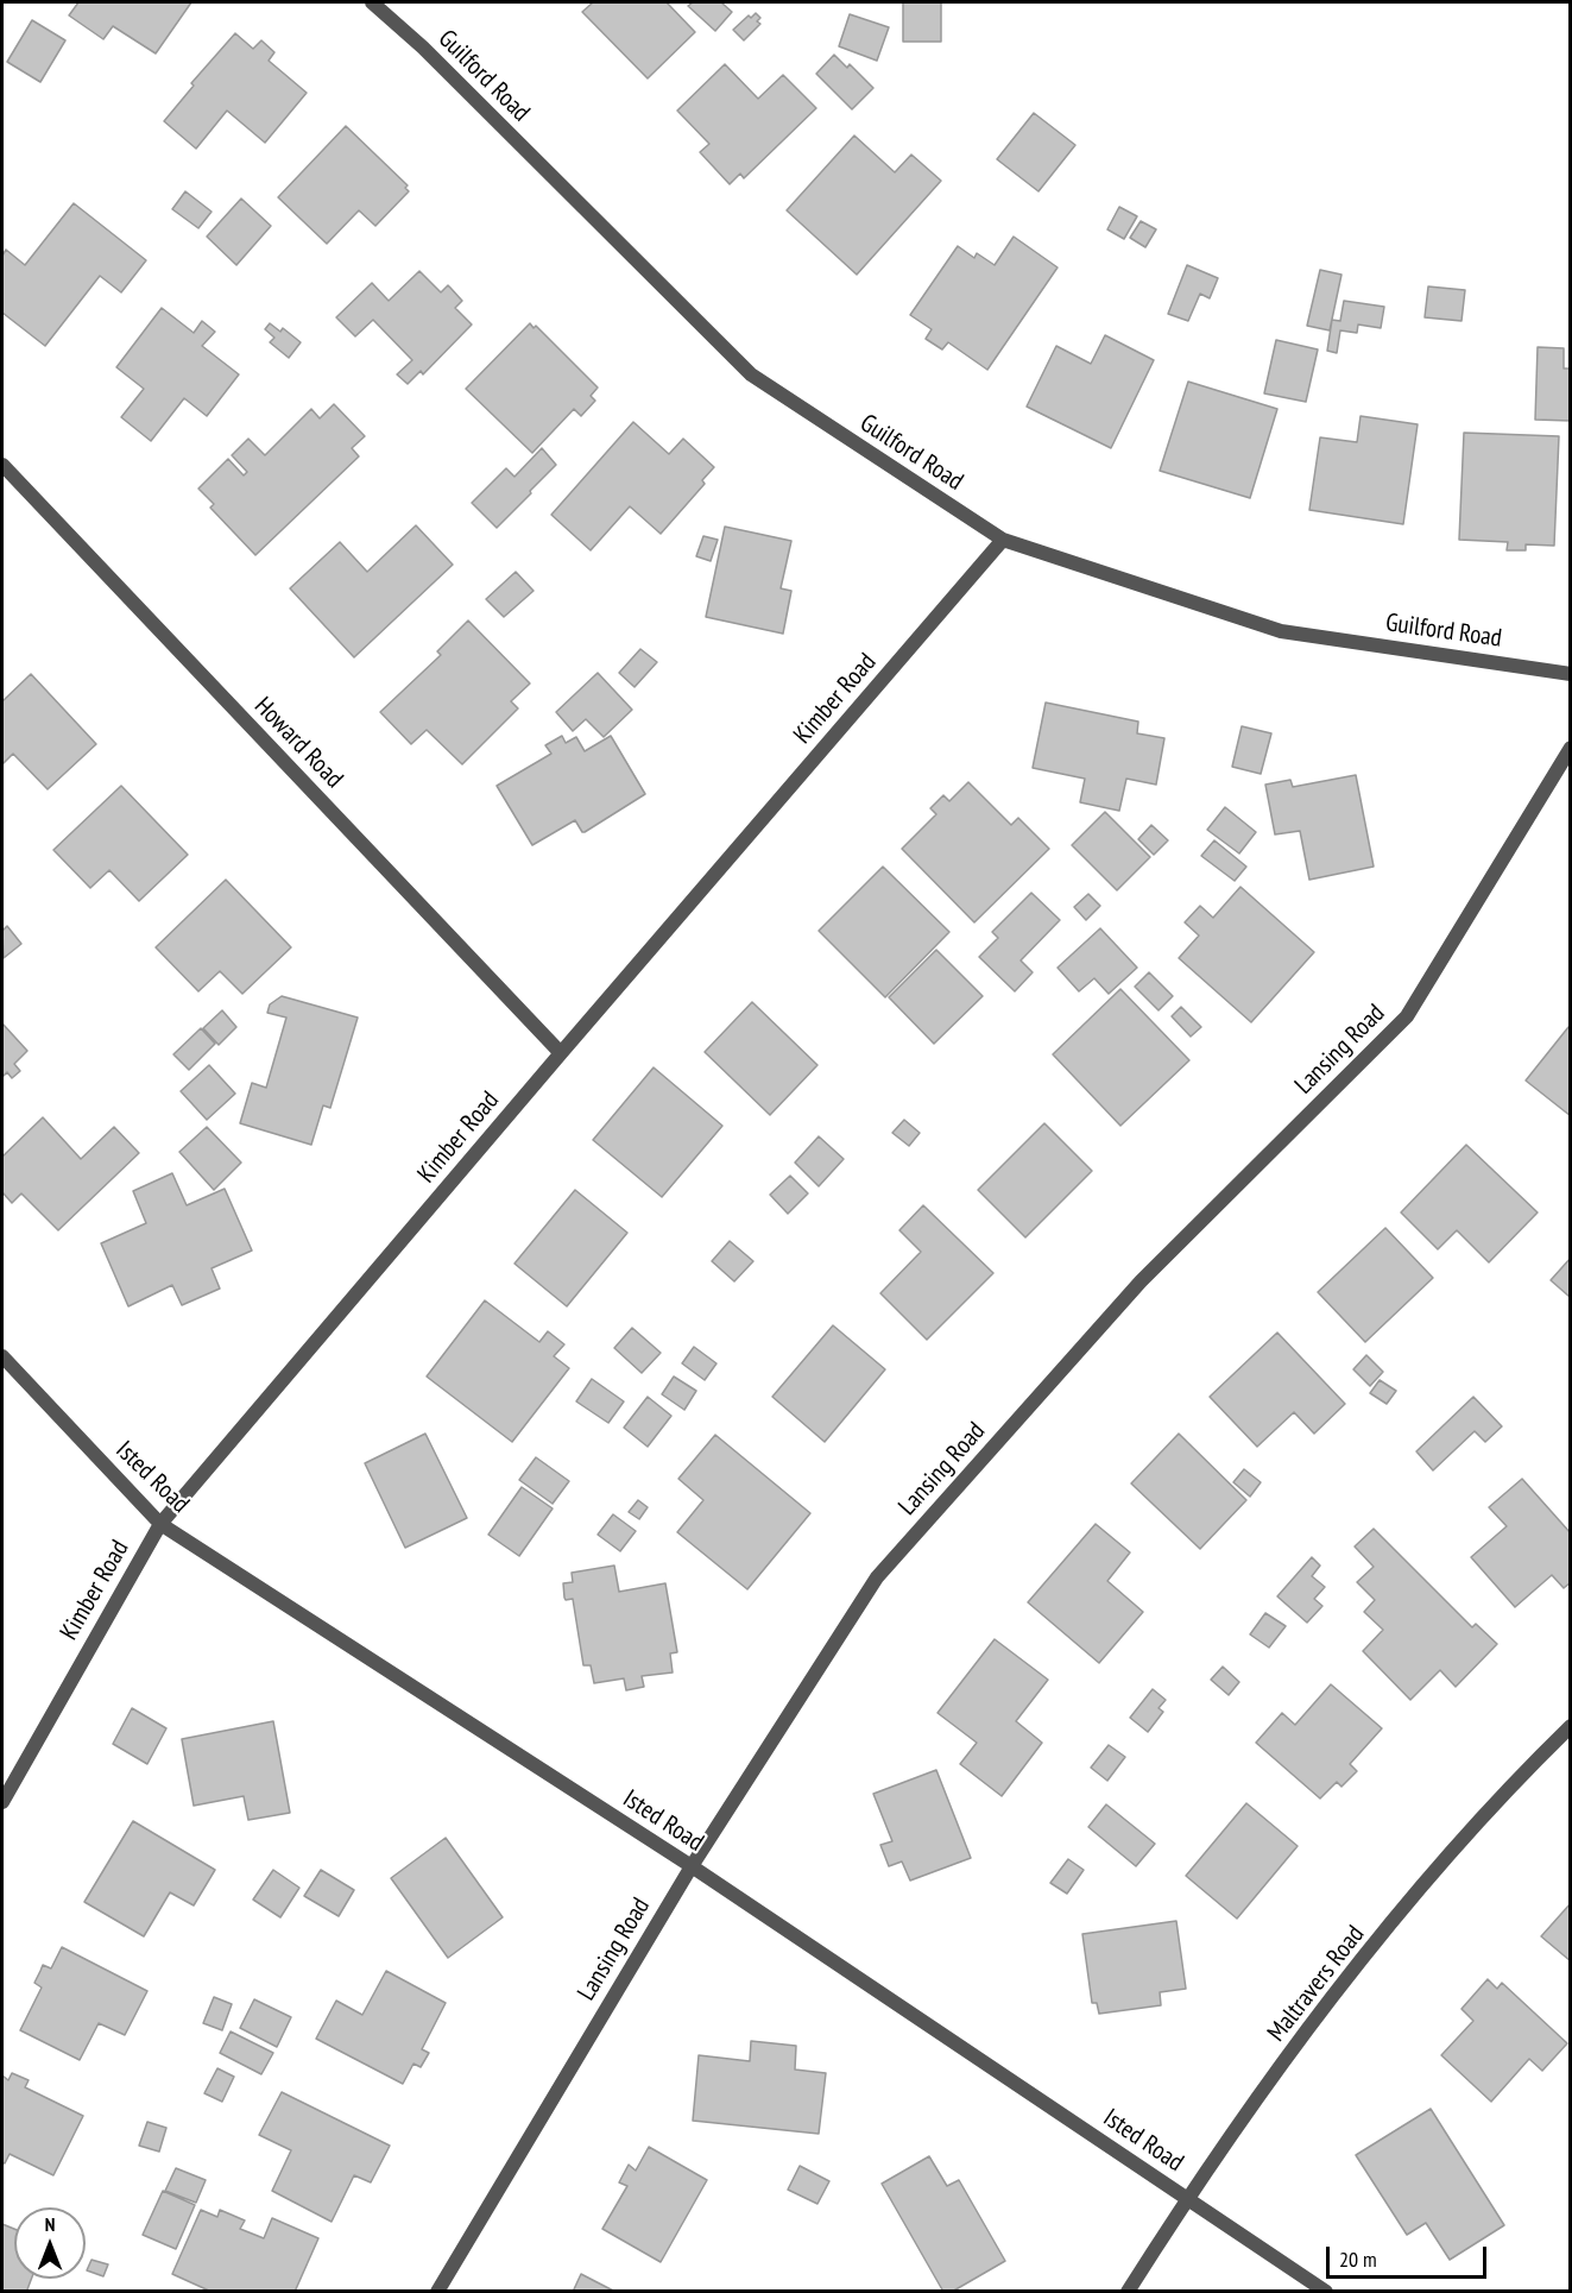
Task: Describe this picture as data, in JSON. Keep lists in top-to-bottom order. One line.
{"streets":{"street":["Guilford Road","Kimber Road","Howard Road","Lansing Road","Isted Road","Maltravers Road"]},"crossings":[["Guilford Road","Kimber Road"],["Kimber Road","Howard Road"],["Kimber Road","Isted Road"],["Lansing Road","Isted Road"],["Isted Road","Maltravers Road"]],"scale_bar":"20 m","north":"top"}
